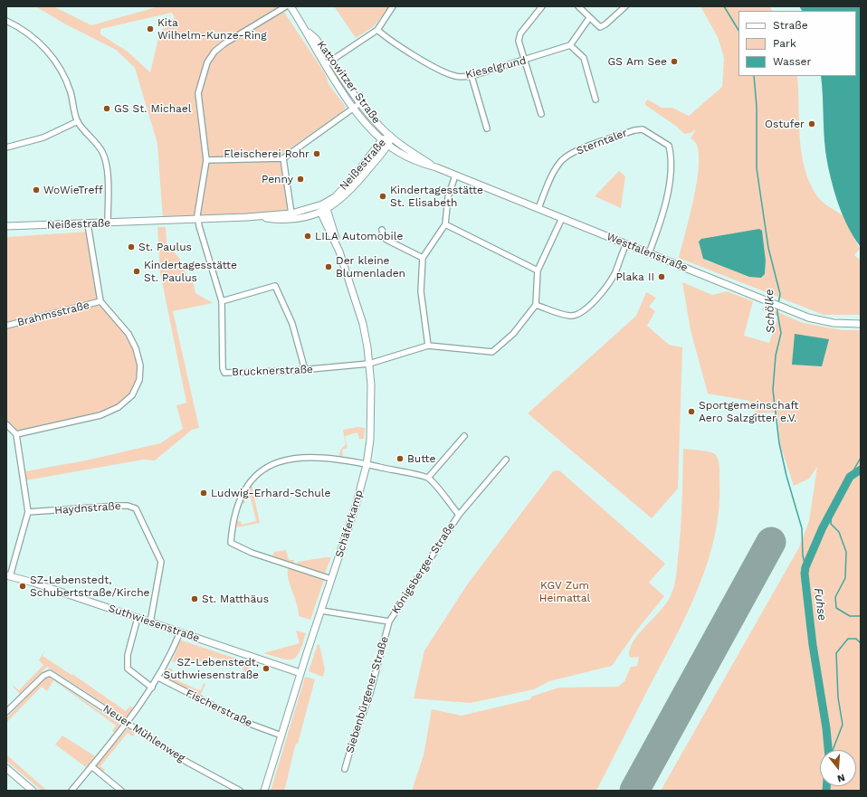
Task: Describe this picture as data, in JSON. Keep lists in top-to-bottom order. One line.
{"streets":{"street":["Kieselgrund","Kattowitzer Straße","Sterntaler","Neißestraße","Westfalenstraße","Brahmsstraße","Brucknerstraße","Haydnstraße","Schäferkamp","Königsberger Straße","Suthwiesenstraße","Siebenbürgener Straße","Fischerstraße","Neuer Mühlenweg"]},"crossings":[["Kattowitzer Straße","Neißestraße"],["Kattowitzer Straße","Westfalenstraße"],["Sterntaler","Westfalenstraße"],["Neißestraße","Westfalenstraße"],["Neißestraße","Brucknerstraße"],["Neißestraße","Schäferkamp"],["Brucknerstraße","Schäferkamp"],["Haydnstraße","Suthwiesenstraße"],["Schäferkamp","Königsberger Straße"],["Schäferkamp","Suthwiesenstraße"],["Schäferkamp","Fischerstraße"],["Königsberger Straße","Siebenbürgener Straße"]],"water":["Schölke","Fuhse"],"parks":["KGV Zum Heimattal"],"places":["Kita Wilhelm-Kunze-Ring","GS Am See","GS St. Michael","Ostufer","Fleischerei Rohr","Penny","WoWieTreff","Kindertagesstätte St. Elisabeth","LILA Automobile","St. Paulus","Der kleine Blumenladen","Kindertagesstätte St. Paulus","Plaka II","Sportgemeinschaft Aero Salzgitter e.V.","Butte","Ludwig-Erhard-Schule","SZ-Lebenstedt, Schubertstraße/Kirche","St. Matthäus","SZ-Lebenstedt, Suthwiesenstraße"],"legend":["Straße","Park","Wasser"],"north":"bottom"}
